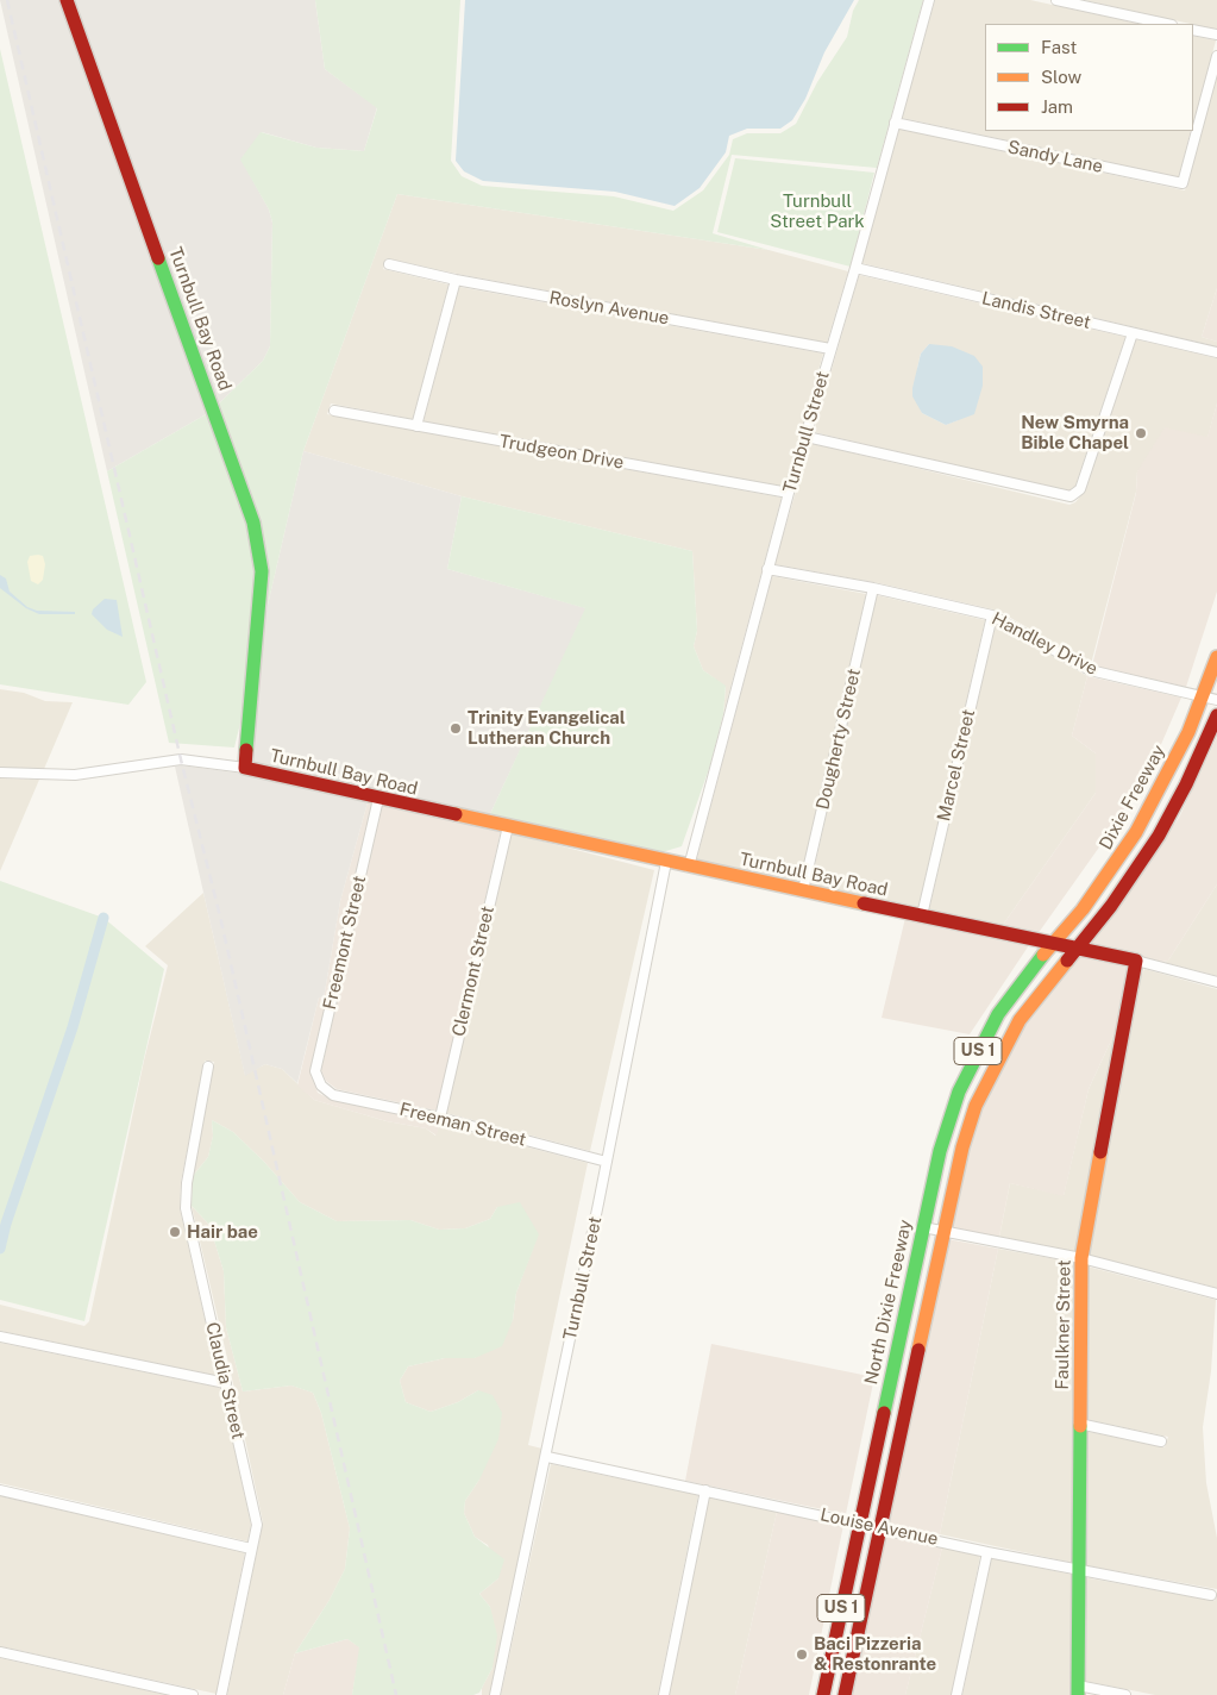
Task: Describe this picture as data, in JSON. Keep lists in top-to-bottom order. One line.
{"streets":{"street":["Sandy Lane","Roslyn Avenue","Landis Street","Turnbull Bay Road","Turnbull Street","Trudgeon Drive","Handley Drive","Dougherty Street","Marcel Street","Dixie Freeway","Freemont Street","Clermont Street","US 1","Freeman Street","North Dixie Freeway","Faulkner Street","Claudia Street","Louise Avenue"]},"crossings":[["Sandy Lane","Turnbull Street"],["Roslyn Avenue","Turnbull Street"],["Landis Street","Turnbull Street"],["Turnbull Bay Road","Turnbull Street"],["Turnbull Bay Road","Dougherty Street"],["Turnbull Bay Road","Marcel Street"],["Turnbull Bay Road","Dixie Freeway"],["Turnbull Bay Road","Freemont Street"],["Turnbull Bay Road","Clermont Street"],["Turnbull Bay Road","US 1"],["Turnbull Bay Road","North Dixie Freeway"],["Turnbull Bay Road","Faulkner Street"],["Turnbull Street","Trudgeon Drive"],["Turnbull Street","Handley Drive"],["Turnbull Street","Freeman Street"],["Turnbull Street","Louise Avenue"],["Handley Drive","Dougherty Street"],["Handley Drive","Marcel Street"],["Handley Drive","Dixie Freeway"],["Dixie Freeway","North Dixie Freeway"],["Freemont Street","Freeman Street"],["Clermont Street","Freeman Street"],["US 1","Louise Avenue"],["North Dixie Freeway","Louise Avenue"],["Faulkner Street","Louise Avenue"]],"parks":["Turnbull Street Park"],"places":["New Smyrna Bible Chapel","Trinity Evangelical Lutheran Church","Hair bae","Baci Pizzeria & Restonrante"],"legend":["Fast","Slow","Jam"]}
